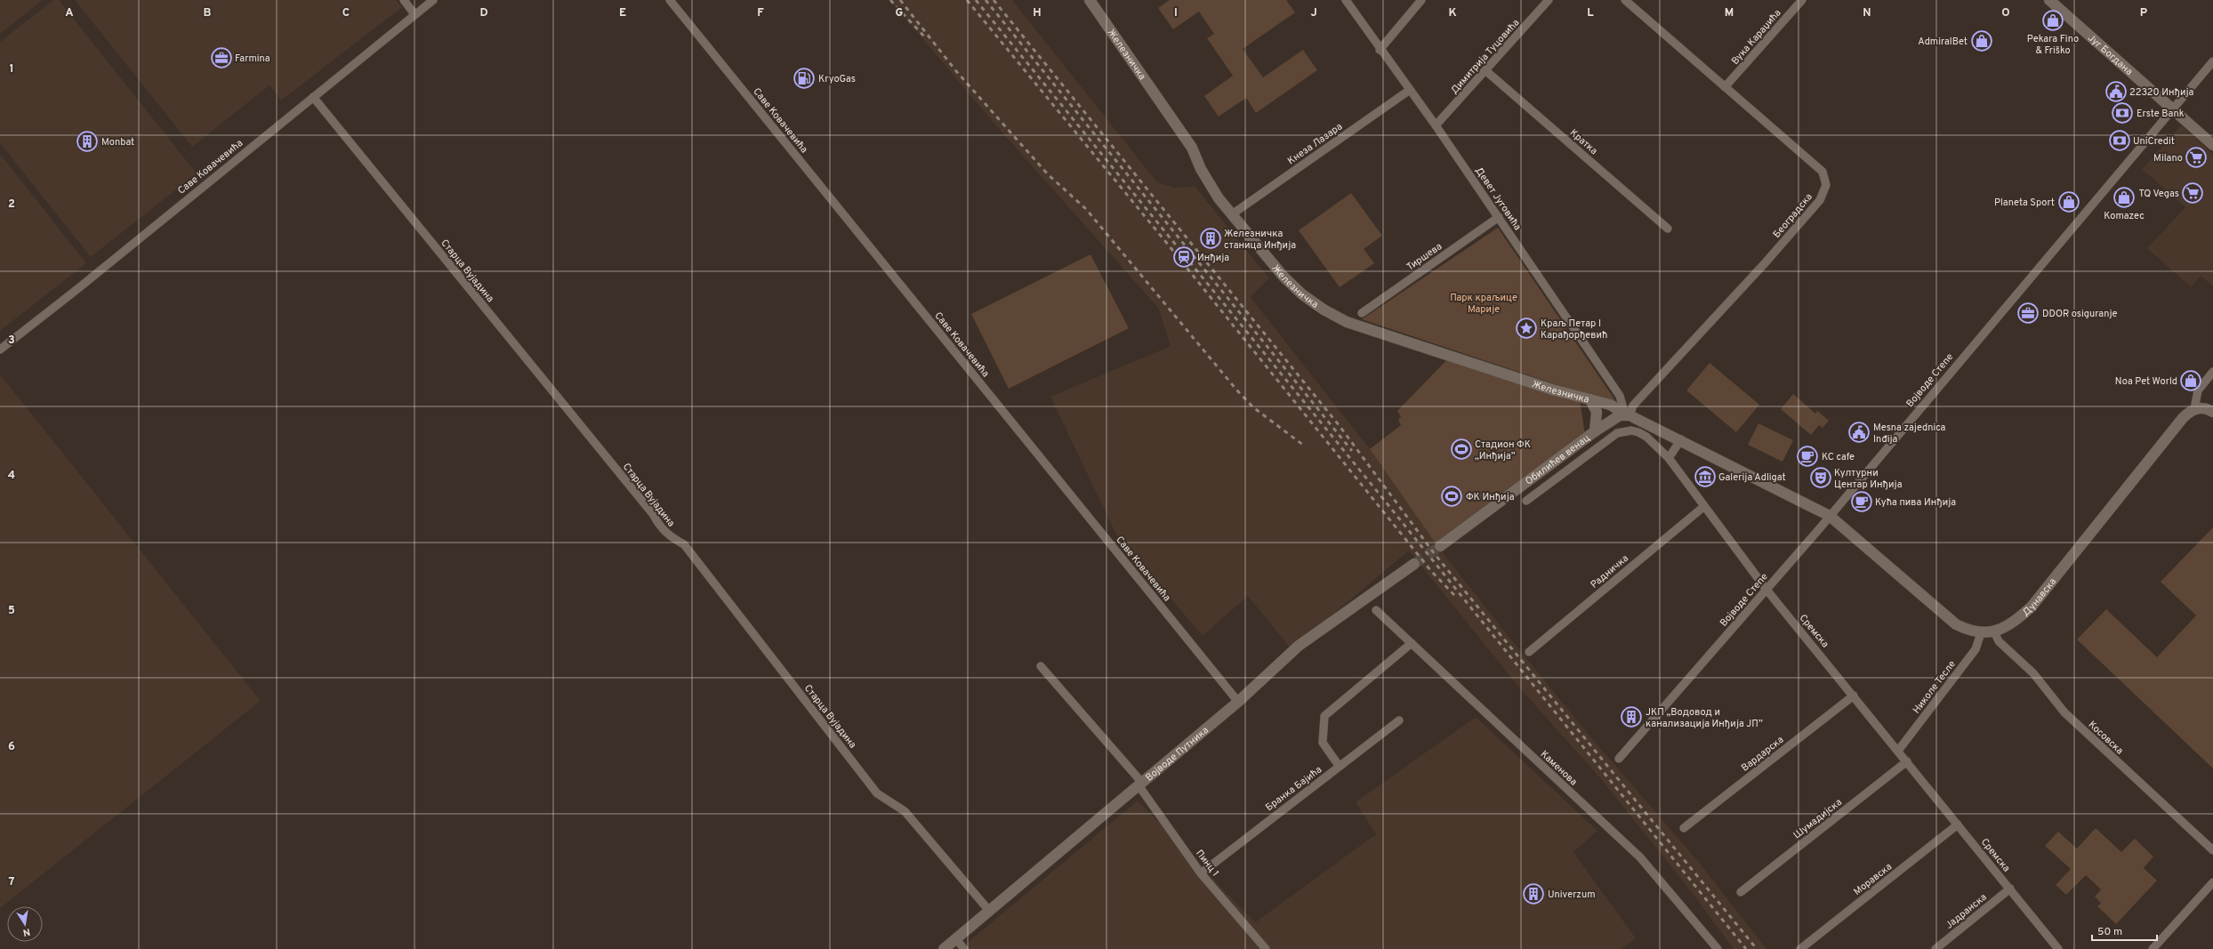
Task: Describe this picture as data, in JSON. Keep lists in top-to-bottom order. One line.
{"streets":{"main road":["Железничка","Југ Богдана","Обилићев венац","Дунавска","Војводе Путника"],"street":["Вука Караџића","Димитрија Туцовића","Саве Ковачевића","Кратка","Кнеза Лазара","Девет Југовића","Београдска","Тиршева","Старца Вујадина","Војводе Степе","Радничка","Сремска","Николе Тесле","Косовска","Вардарска","Каменова","Бранка Бајића","Шумадијска","Пинц 1","Моравска","Јадранска"]},"crossings":[["Вука Караџића","Београдска"],["Железничка","Кнеза Лазара"],["Железничка","Девет Југовића"],["Железничка","Београдска"],["Железничка","Војводе Степе"],["Железничка","Обилићев венац"],["Железничка","Дунавска"],["Југ Богдана","Војводе Степе"],["Димитрија Туцовића","Кратка"],["Димитрија Туцовића","Девет Југовића"],["Саве Ковачевића","Старца Вујадина"],["Саве Ковачевића","Војводе Путника"],["Кнеза Лазара","Девет Југовића"],["Девет Југовића","Београдска"],["Девет Југовића","Тиршева"],["Девет Југовића","Обилићев венац"],["Београдска","Обилићев венац"],["Старца Вујадина","Војводе Путника"],["Војводе Степе","Дунавска"],["Војводе Степе","Сремска"],["Радничка","Сремска"],["Дунавска","Николе Тесле"],["Дунавска","Косовска"],["Сремска","Николе Тесле"],["Сремска","Вардарска"],["Сремска","Шумадијска"],["Сремска","Моравска"],["Сремска","Јадранска"],["Војводе Путника","Пинц 1"],["Бранка Бајића","Пинц 1"]],"parks":["Парк краљице Марије"],"places":{"shop":["Pekara Fino & Friško","AdmiralBet","Komazec","Planeta Sport","Noa Pet World"],"office":["Farmina","DDOR osiguranje"],"fuel station":["KryoGas"],"public building":["22320 Инђија","Mesna zajednica Inđija"],"bank":["Erste Bank","UniCredit"],"building":["Monbat","Железничка станица Инђија","ЈКП „Водовод и канализација Инђија ЈП”","Univerzum"],"supermarket":["Milano","TQ Vegas"],"station":["Инђија"],"place":["Краљ Петар I Карађорђевић"],"sports":["Стадион ФК „Инђија”","ФК Инђија"],"cafe":["KC cafe","Кућа пива Инђија"],"museum":["Galerija Adligat"],"theatre":["Културни Центар Инђија"]},"scale_bar":"50 m","north":"bottom","grid":{"columns":["A","B","C","D","E","F","G","H","I","J","K","L","M","N","O","P"],"rows":["1","2","3","4","5","6","7"]}}
